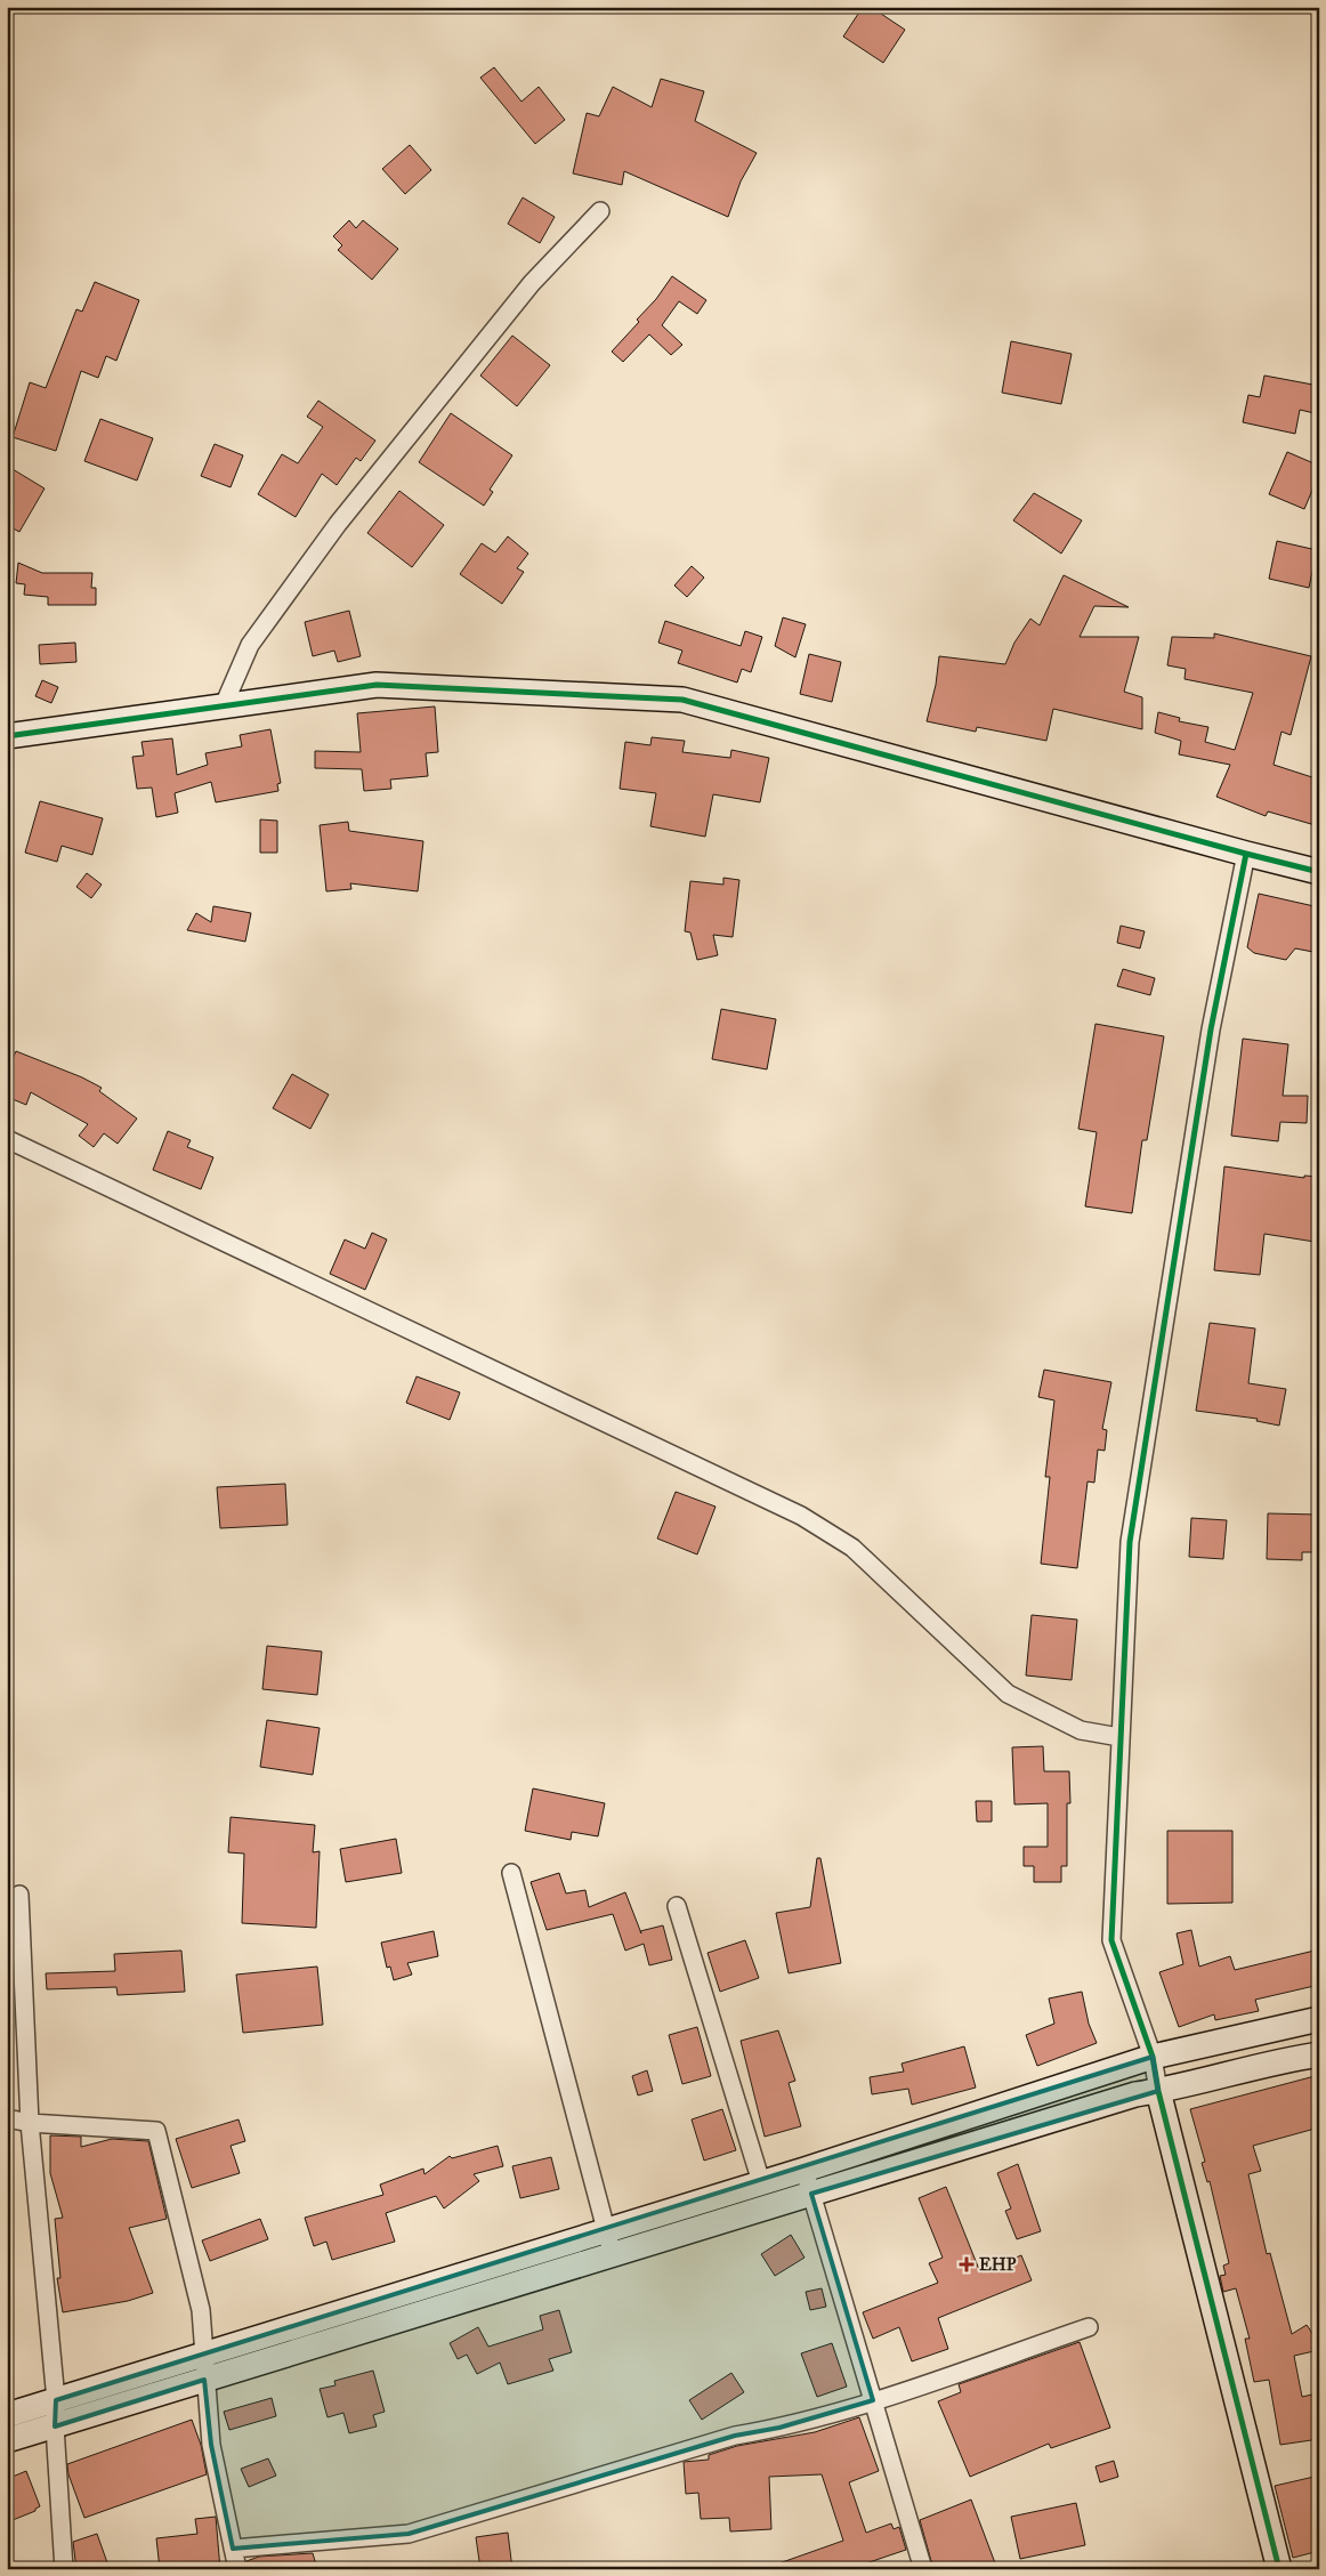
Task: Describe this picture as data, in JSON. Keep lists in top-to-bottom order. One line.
{"places":{"health":["EHP"]}}
